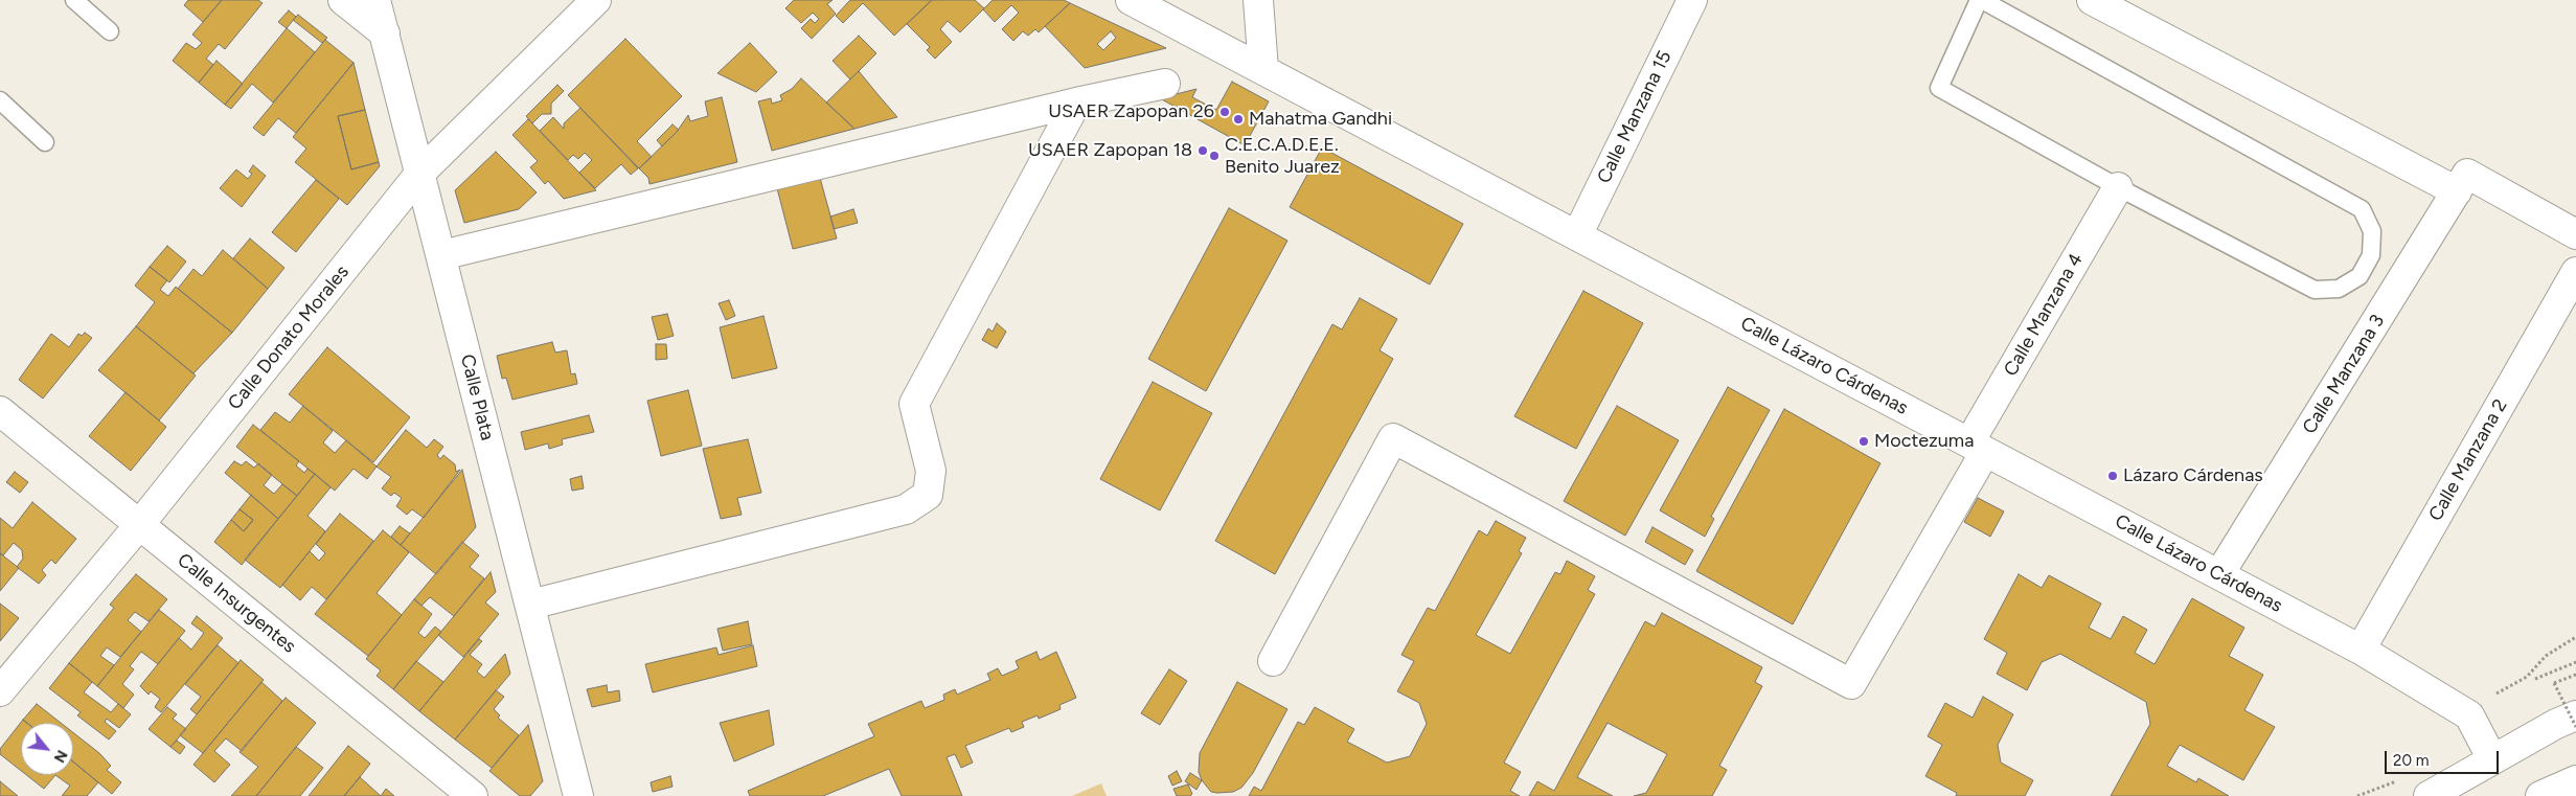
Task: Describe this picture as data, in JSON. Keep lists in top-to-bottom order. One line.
{"streets":{"street":["Calle Manzana 15","Calle Manzana 4","Calle Donato Morales","Calle Lázaro Cárdenas","Calle Manzana 3","Calle Plata","Calle Manzana 2","Calle Insurgentes"]},"crossings":[["Calle Manzana 15","Calle Lázaro Cárdenas"],["Calle Manzana 4","Calle Lázaro Cárdenas"],["Calle Donato Morales","Calle Plata"],["Calle Donato Morales","Calle Insurgentes"],["Calle Lázaro Cárdenas","Calle Manzana 3"],["Calle Lázaro Cárdenas","Calle Manzana 2"]],"places":["USAER Zapopan 26","Mahatma Gandhi","USAER Zapopan 18","C.E.C.A.D.E.E. Benito Juarez","Moctezuma","Lázaro Cárdenas"],"scale_bar":"20 m","north":"bottom right"}
